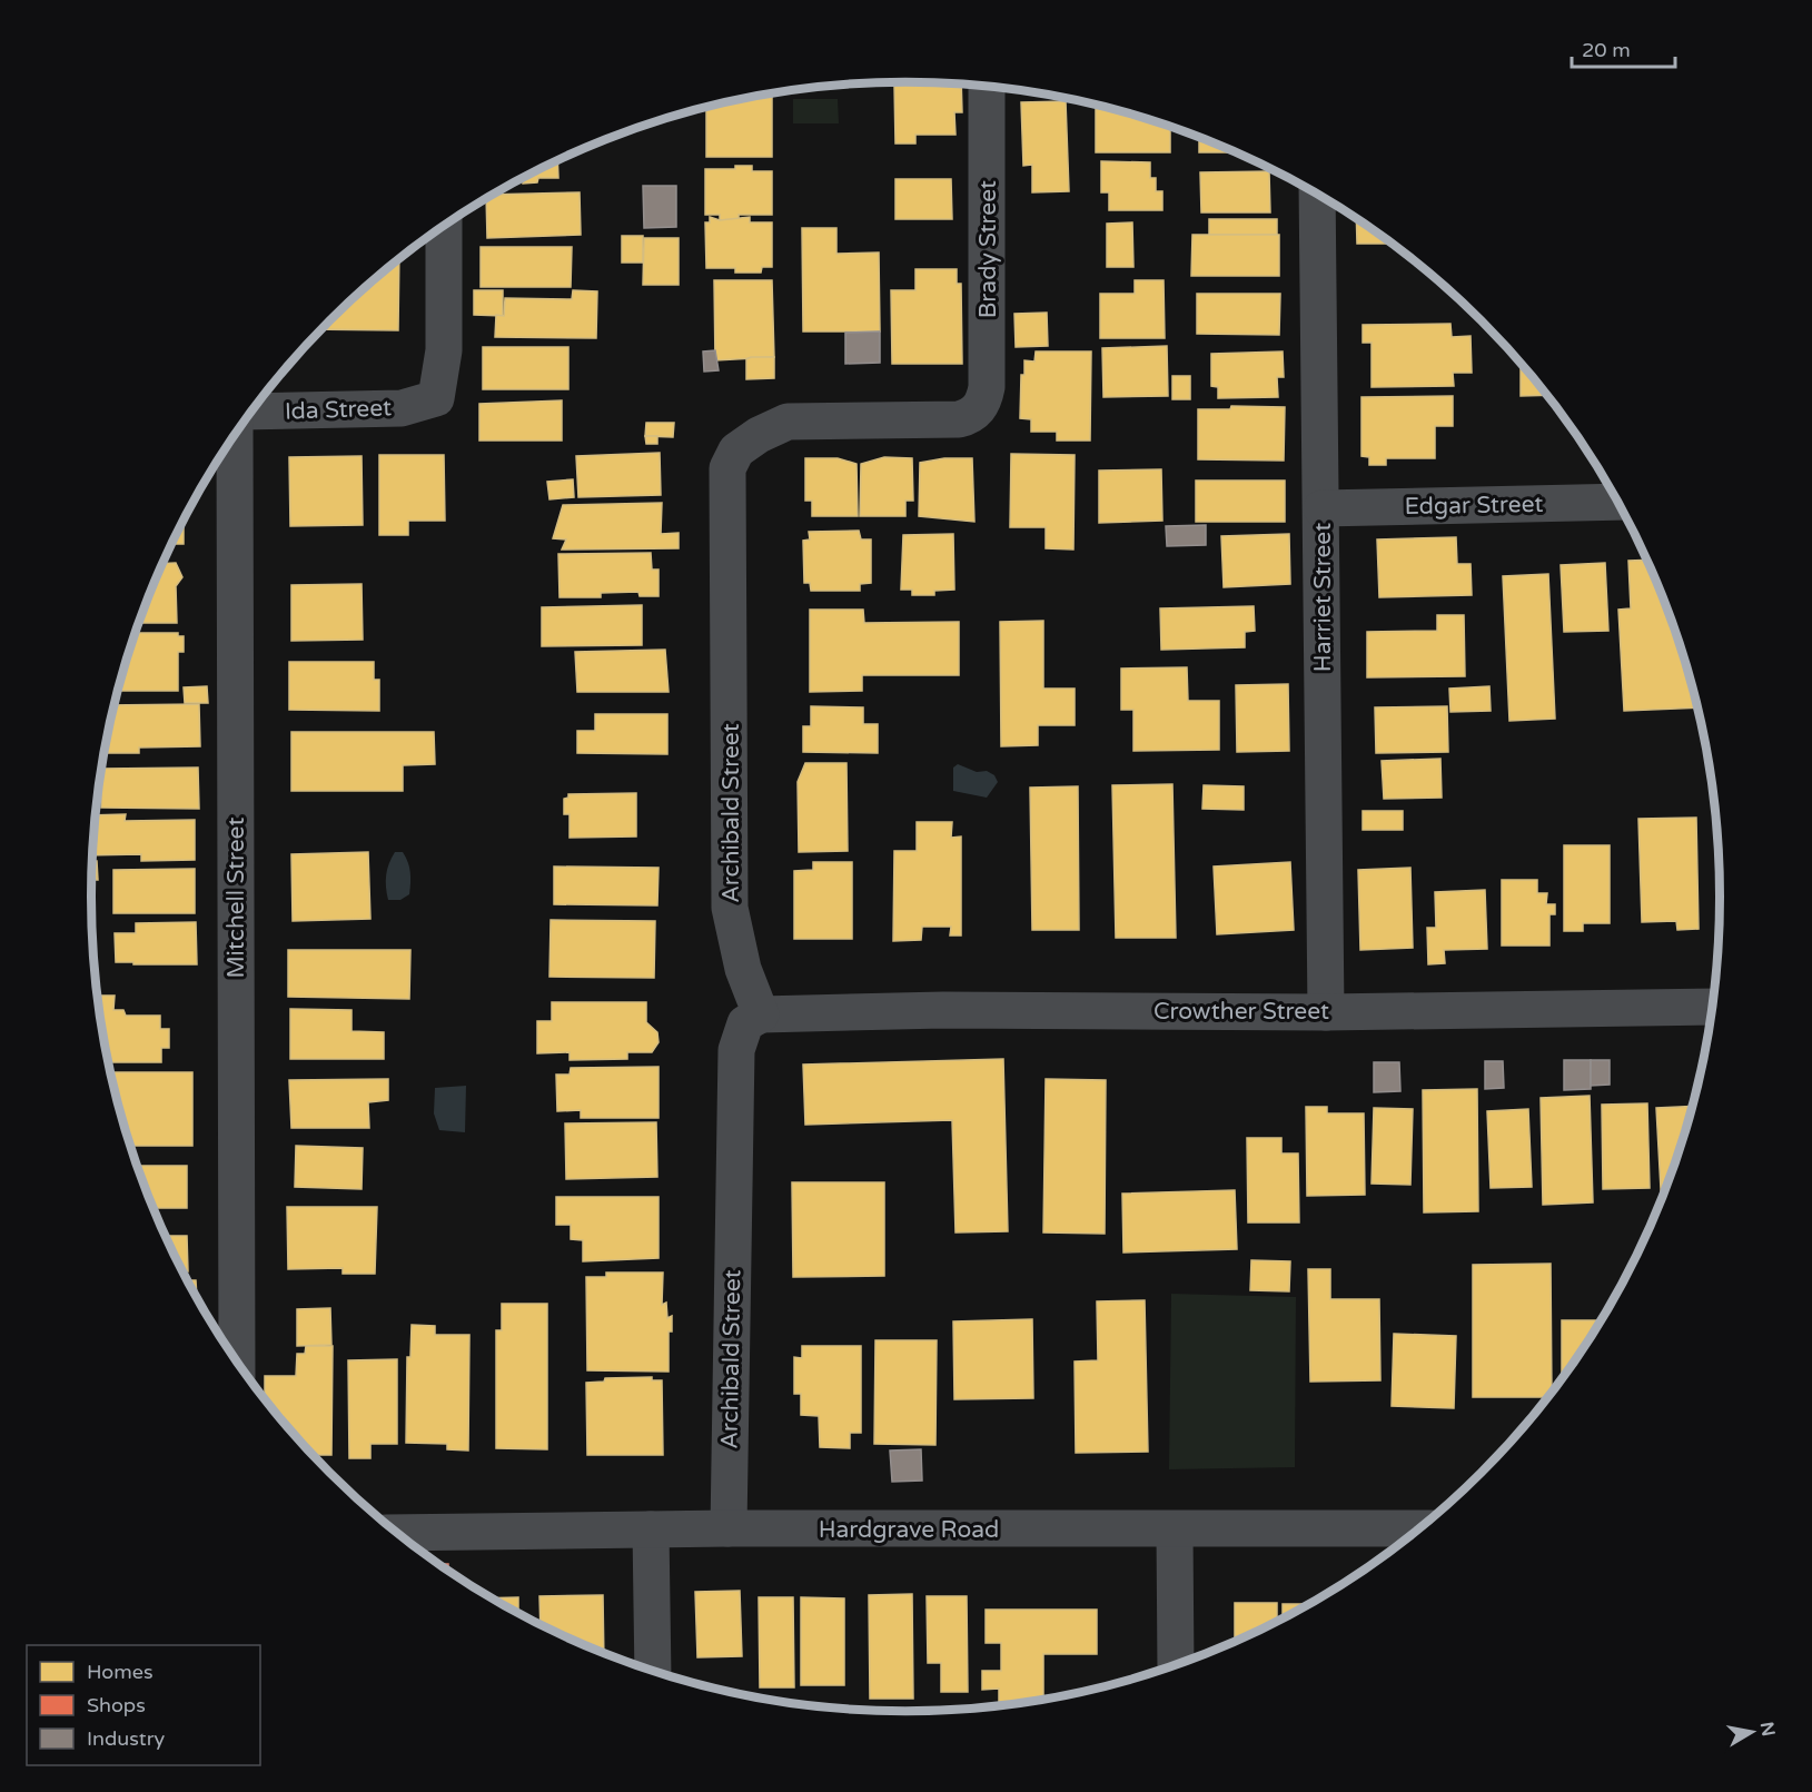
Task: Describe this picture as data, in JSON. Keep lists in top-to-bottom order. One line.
{"streets":{"street":["Brady Street","Ida Street","Edgar Street","Harriet Street","Archibald Street","Mitchell Street","Crowther Street","Hardgrave Road"]},"crossings":[["Brady Street","Archibald Street"],["Edgar Street","Harriet Street"],["Harriet Street","Crowther Street"],["Archibald Street","Crowther Street"],["Archibald Street","Hardgrave Road"]],"legend":["Homes","Shops","Industry"],"scale_bar":"20 m","north":"right"}
